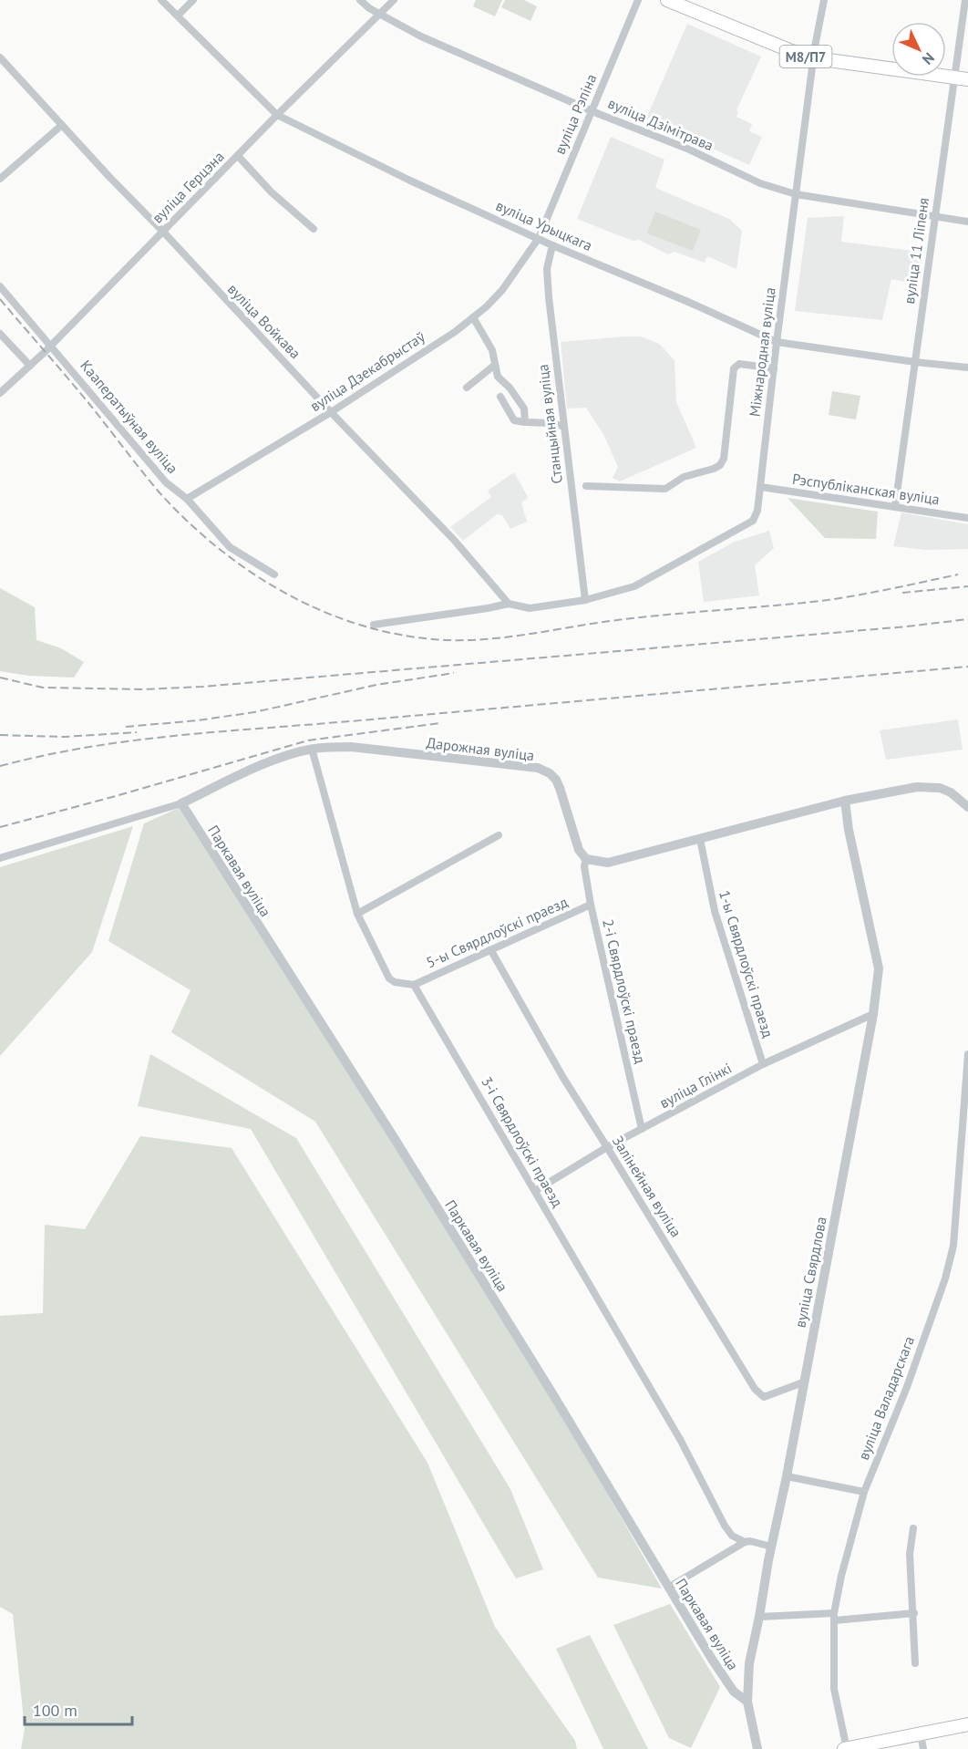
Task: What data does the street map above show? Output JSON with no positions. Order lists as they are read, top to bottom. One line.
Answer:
{"streets":{"main road":["М8/П7"],"street":["вуліца Рэпіна","вуліца Дзімітрава","вуліца Герцэна","вуліца Урыцкага","вуліца 11 Ліпеня","вуліца Войкава","Міжнародная вуліца","вуліца Дзекабрыстаў","Кааператыўная вуліца","Станцыйная вуліца","Рэспубліканская вуліца","Дарожная вуліца","Паркавая вуліца","5-ы Свярдлоўскі праезд","1-ы Свярдлоўскі праезд","2-і Свярдлоўскі праезд","вуліца Глінкі","3-і Свярдлоўскі праезд","Залінейная вуліца","вуліца Свярдлова","вуліца Валадарскага"]},"crossings":[["М8/П7","вуліца 11 Ліпеня"],["М8/П7","Міжнародная вуліца"],["вуліца Рэпіна","вуліца Дзімітрава"],["вуліца Рэпіна","вуліца Урыцкага"],["вуліца Рэпіна","вуліца Дзекабрыстаў"],["вуліца Дзімітрава","вуліца Герцэна"],["вуліца Дзімітрава","вуліца 11 Ліпеня"],["вуліца Дзімітрава","Міжнародная вуліца"],["вуліца Герцэна","вуліца Урыцкага"],["вуліца Герцэна","вуліца Войкава"],["вуліца Герцэна","Кааператыўная вуліца"],["вуліца Урыцкага","вуліца 11 Ліпеня"],["вуліца Урыцкага","Міжнародная вуліца"],["вуліца Урыцкага","вуліца Дзекабрыстаў"],["вуліца Урыцкага","Станцыйная вуліца"],["вуліца 11 Ліпеня","Рэспубліканская вуліца"],["вуліца Войкава","Міжнародная вуліца"],["вуліца Войкава","вуліца Дзекабрыстаў"],["Міжнародная вуліца","Станцыйная вуліца"],["Міжнародная вуліца","Рэспубліканская вуліца"],["вуліца Дзекабрыстаў","Кааператыўная вуліца"],["Дарожная вуліца","Паркавая вуліца"],["Дарожная вуліца","2-і Свярдлоўскі праезд"],["Паркавая вуліца","вуліца Свярдлова"],["5-ы Свярдлоўскі праезд","2-і Свярдлоўскі праезд"],["5-ы Свярдлоўскі праезд","3-і Свярдлоўскі праезд"],["5-ы Свярдлоўскі праезд","Залінейная вуліца"],["1-ы Свярдлоўскі праезд","вуліца Глінкі"],["2-і Свярдлоўскі праезд","вуліца Глінкі"],["вуліца Глінкі","3-і Свярдлоўскі праезд"],["вуліца Глінкі","Залінейная вуліца"],["вуліца Глінкі","вуліца Свярдлова"],["Залінейная вуліца","вуліца Свярдлова"]],"scale_bar":"100 m","north":"bottom right"}
